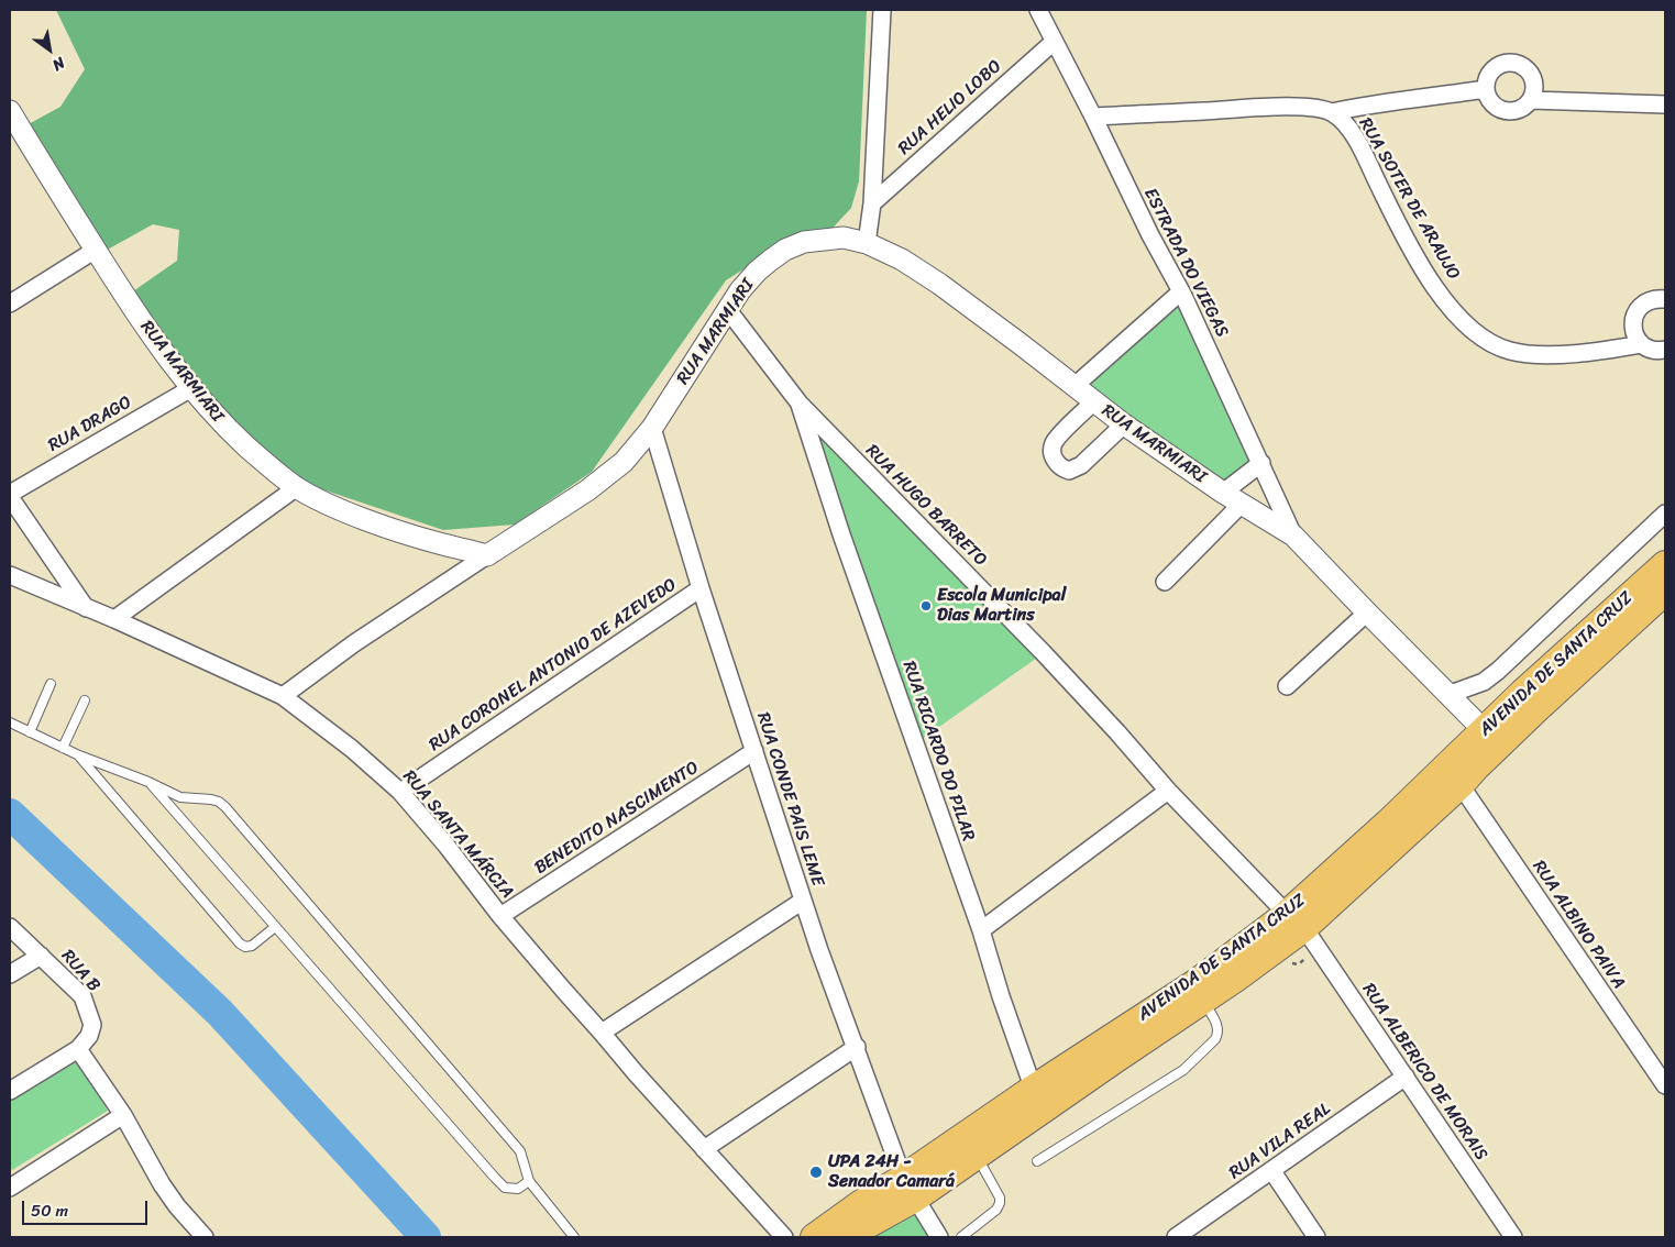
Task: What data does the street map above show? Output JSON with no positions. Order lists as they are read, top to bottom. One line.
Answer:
{"streets":{"main road":["AVENIDA DE SANTA CRUZ"],"street":["RUA HELIO LOBO","RUA SOTER DE ARAUJO","ESTRADA DO VIEGAS","RUA MARMIARI","RUA DRAGO","RUA HUGO BARRETO","RUA CORONEL ANTONIO DE AZEVEDO","RUA RICARDO DO PILAR","RUA CONDE PAIS LEME","BENEDITO NASCIMENTO","RUA SANTA MÁRCIA","RUA ALBINO PAIVA","RUA B","RUA ALBERICO DE MORAIS","RUA VILA REAL"]},"crossings":[["RUA HELIO LOBO","ESTRADA DO VIEGAS"],["RUA SOTER DE ARAUJO","ESTRADA DO VIEGAS"],["ESTRADA DO VIEGAS","RUA MARMIARI"],["RUA MARMIARI","RUA DRAGO"],["RUA MARMIARI","RUA HUGO BARRETO"],["RUA MARMIARI","AVENIDA DE SANTA CRUZ"],["RUA MARMIARI","RUA CONDE PAIS LEME"],["RUA HUGO BARRETO","AVENIDA DE SANTA CRUZ"],["RUA HUGO BARRETO","RUA RICARDO DO PILAR"],["RUA HUGO BARRETO","RUA ALBERICO DE MORAIS"],["AVENIDA DE SANTA CRUZ","RUA RICARDO DO PILAR"],["AVENIDA DE SANTA CRUZ","RUA CONDE PAIS LEME"],["AVENIDA DE SANTA CRUZ","RUA ALBINO PAIVA"],["AVENIDA DE SANTA CRUZ","RUA ALBERICO DE MORAIS"],["RUA CORONEL ANTONIO DE AZEVEDO","RUA CONDE PAIS LEME"],["RUA CORONEL ANTONIO DE AZEVEDO","RUA SANTA MÁRCIA"],["RUA CONDE PAIS LEME","BENEDITO NASCIMENTO"],["BENEDITO NASCIMENTO","RUA SANTA MÁRCIA"],["RUA ALBERICO DE MORAIS","RUA VILA REAL"]],"places":["Escola Municipal Dias Martins","UPA 24H - Senador Camará"],"scale_bar":"50 m","north":"bottom right"}
